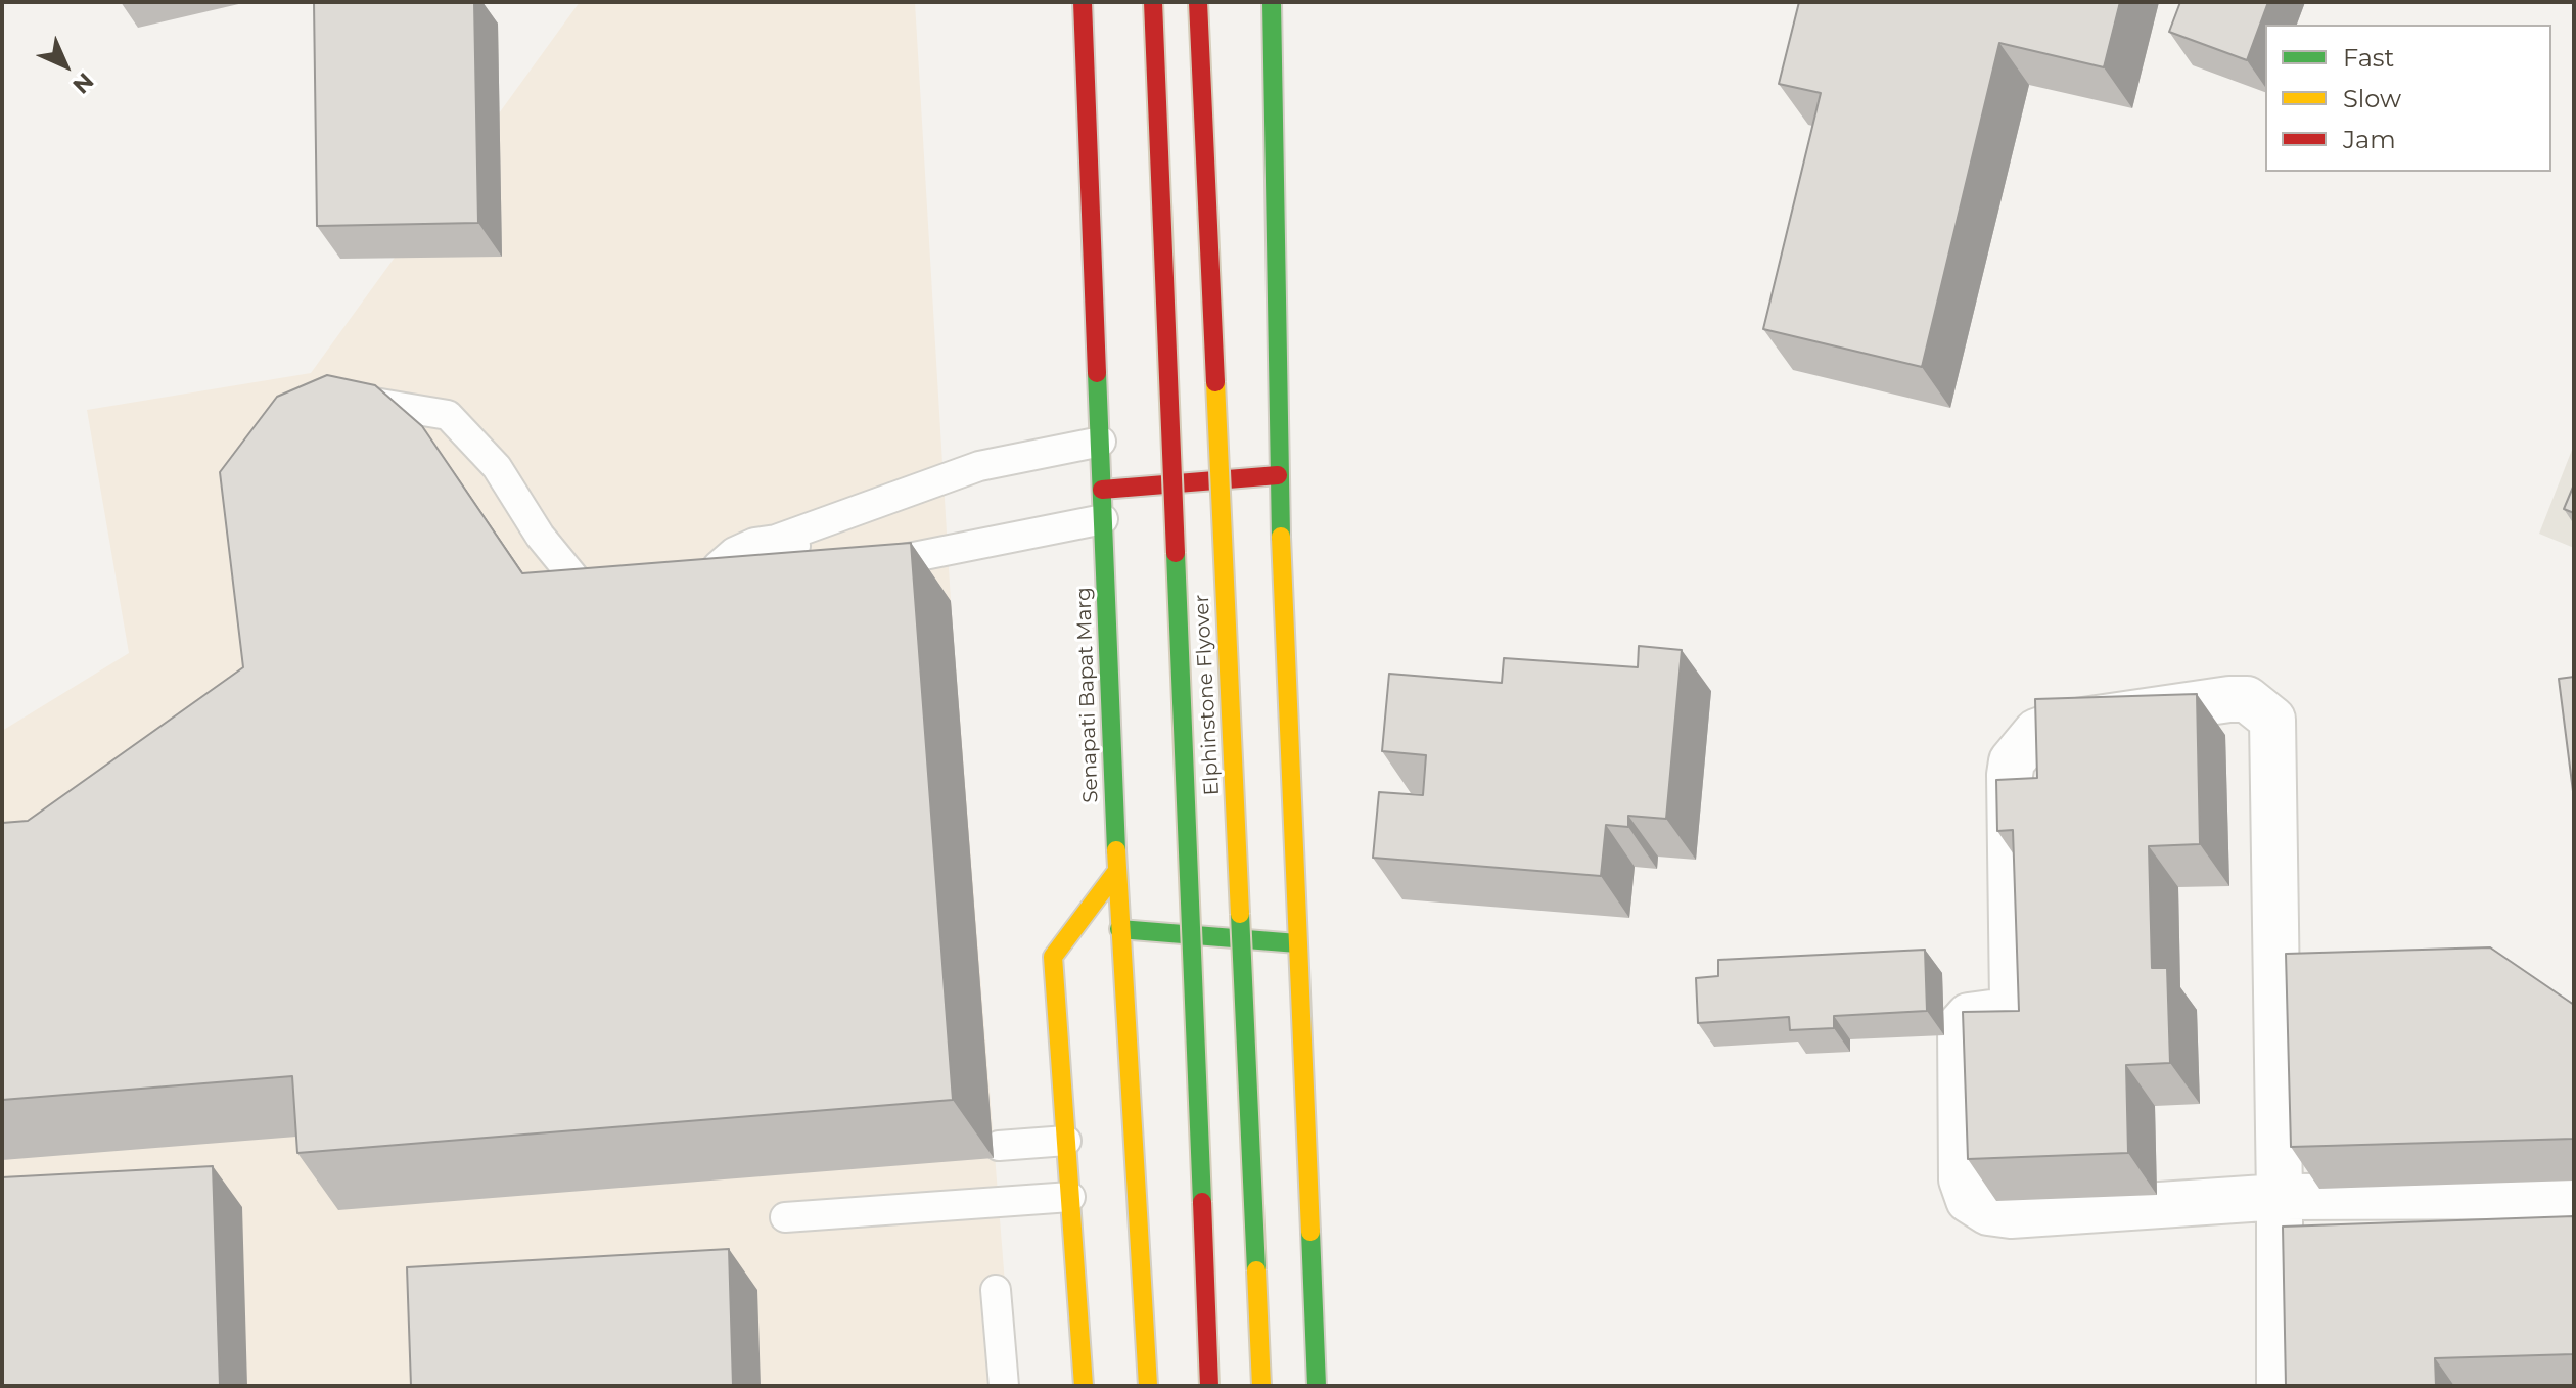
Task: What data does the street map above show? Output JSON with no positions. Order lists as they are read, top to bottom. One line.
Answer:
{"streets":{"main road":["Senapati Bapat Marg","Elphinstone Flyover"]},"legend":["Fast","Slow","Jam"],"north":"bottom right"}
